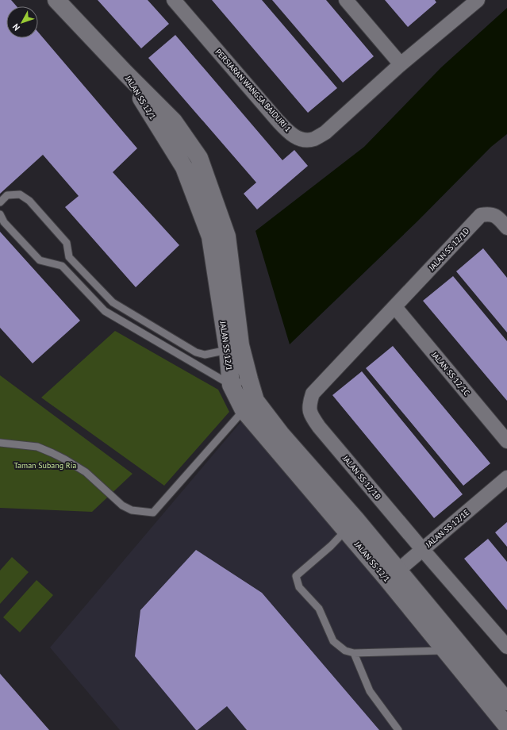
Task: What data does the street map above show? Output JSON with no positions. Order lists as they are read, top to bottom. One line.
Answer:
{"streets":{"street":["PERSIARAN WANGSA BAIDURI 1","JALAN SS 12/1","JALAN SS 12/1D","JALAN SS 12/1C","JALAN SS 12/1B","JALAN SS 12/1E"]},"crossings":[["JALAN SS 12/1","JALAN SS 12/1E"],["JALAN SS 12/1D","JALAN SS 12/1C"],["JALAN SS 12/1D","JALAN SS 12/1B"],["JALAN SS 12/1C","JALAN SS 12/1B"],["JALAN SS 12/1B","JALAN SS 12/1E"]],"parks":["Taman Subang Ria"],"north":"bottom left"}
